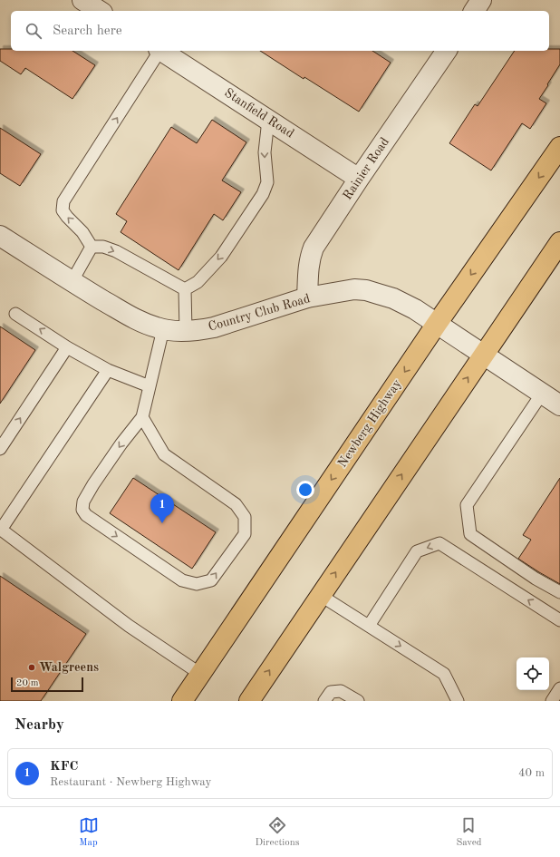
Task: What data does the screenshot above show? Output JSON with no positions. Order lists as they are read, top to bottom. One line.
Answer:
{"streets":{"main road":["Newberg Highway"],"street":["Stanfield Road","Rainier Road","Country Club Road"]},"crossings":[["Stanfield Road","Rainier Road"],["Rainier Road","Country Club Road"],["Country Club Road","Newberg Highway"]],"places":["Walgreens"],"scale_bar":"20 m","page":{"search":"Search here","pins":"1","scale":"20 m","heading":"Nearby","list":[{"mark":"1","name":"KFC","note":"Restaurant · Newberg Highway","value":"40 m"}],"nav":["Map","Directions","Saved"]}}
